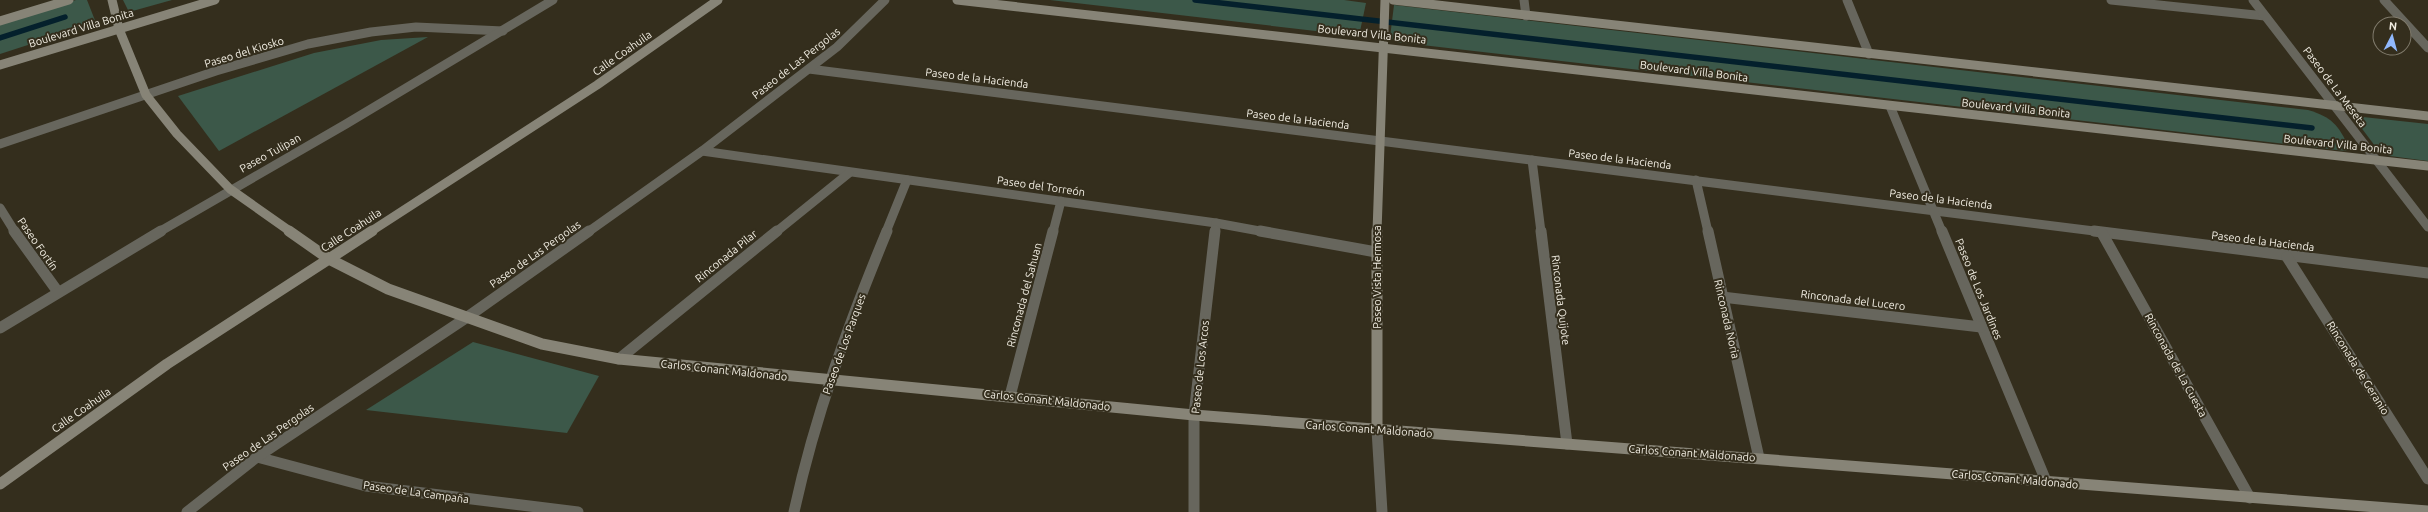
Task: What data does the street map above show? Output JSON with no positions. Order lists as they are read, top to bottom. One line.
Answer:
{"streets":{"street":["Boulevard Villa Bonita","Paseo del Kiosko","Calle Coahuila","Paseo de Las Pergolas","Paseo de la Hacienda","Paseo de La Meseta","Paseo Tulipan","Paseo del Torreón","Paseo Fortín","Rinconada Pilar","Paseo Vista Hermosa","Paseo de Los Jardines","Rinconada del Sahuan","Rinconada Quijote","Rinconada del Lucero","Rinconada Noria","Paseo de Los Parques","Rinconada de La Cuesta","Paseo de Los Arcos","Rinconada de Geranio","Carlos Conant Maldonado","Paseo de La Campaña"]},"crossings":[["Boulevard Villa Bonita","Paseo de La Meseta"],["Boulevard Villa Bonita","Paseo Vista Hermosa"],["Boulevard Villa Bonita","Paseo de Los Jardines"],["Boulevard Villa Bonita","Carlos Conant Maldonado"],["Paseo del Kiosko","Paseo Tulipan"],["Paseo del Kiosko","Carlos Conant Maldonado"],["Calle Coahuila","Carlos Conant Maldonado"],["Paseo de Las Pergolas","Paseo de la Hacienda"],["Paseo de Las Pergolas","Paseo del Torreón"],["Paseo de Las Pergolas","Carlos Conant Maldonado"],["Paseo de Las Pergolas","Paseo de La Campaña"],["Paseo de la Hacienda","Paseo Vista Hermosa"],["Paseo de la Hacienda","Paseo de Los Jardines"],["Paseo de la Hacienda","Rinconada Quijote"],["Paseo de la Hacienda","Rinconada Noria"],["Paseo de la Hacienda","Rinconada de La Cuesta"],["Paseo de la Hacienda","Rinconada de Geranio"],["Paseo Tulipan","Paseo Fortín"],["Paseo Tulipan","Carlos Conant Maldonado"],["Paseo del Torreón","Rinconada Pilar"],["Paseo del Torreón","Paseo Vista Hermosa"],["Paseo del Torreón","Rinconada del Sahuan"],["Paseo del Torreón","Paseo de Los Parques"],["Paseo del Torreón","Paseo de Los Arcos"],["Rinconada Pilar","Carlos Conant Maldonado"],["Paseo Vista Hermosa","Carlos Conant Maldonado"],["Paseo de Los Jardines","Rinconada del Lucero"],["Paseo de Los Jardines","Carlos Conant Maldonado"],["Rinconada del Sahuan","Carlos Conant Maldonado"],["Rinconada Quijote","Carlos Conant Maldonado"],["Rinconada del Lucero","Rinconada Noria"],["Rinconada Noria","Carlos Conant Maldonado"],["Paseo de Los Parques","Carlos Conant Maldonado"],["Rinconada de La Cuesta","Carlos Conant Maldonado"],["Paseo de Los Arcos","Carlos Conant Maldonado"]],"north":"top"}
